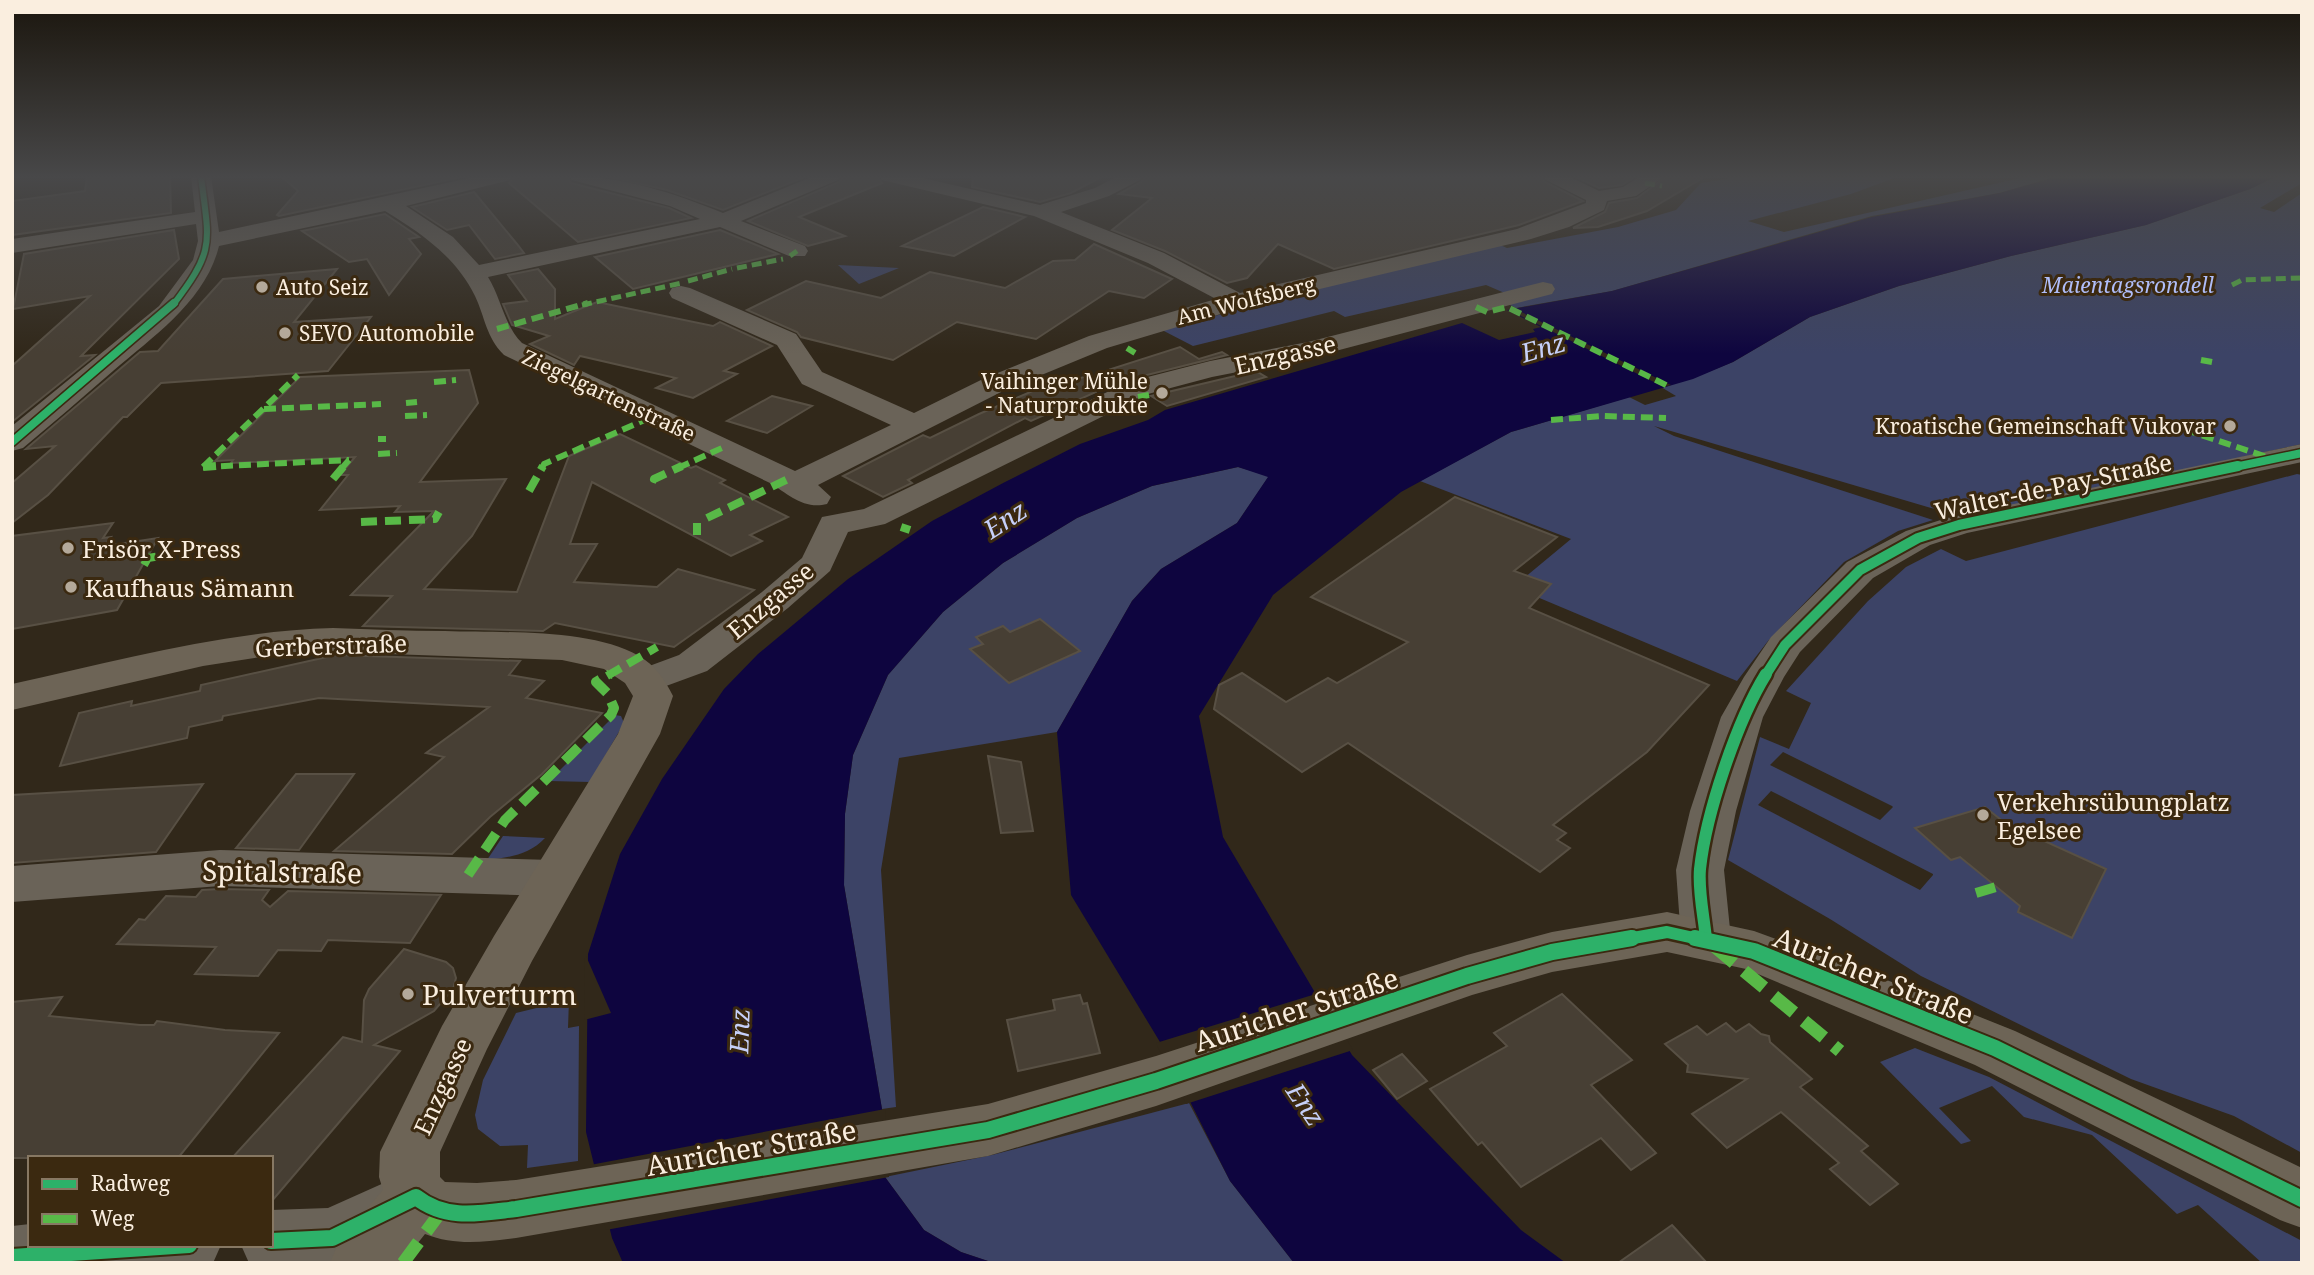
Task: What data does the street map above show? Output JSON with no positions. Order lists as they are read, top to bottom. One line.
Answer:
{"streets":{"street":["Am Wolfsberg","Enzgasse","Ziegelgartenstraße","Walter-de-Pay-Straße","Gerberstraße","Spitalstraße","Auricher Straße"]},"crossings":[["Am Wolfsberg","Ziegelgartenstraße"],["Enzgasse","Ziegelgartenstraße"],["Enzgasse","Gerberstraße"],["Enzgasse","Spitalstraße"],["Enzgasse","Auricher Straße"],["Walter-de-Pay-Straße","Auricher Straße"]],"water":["Enz"],"parks":["Maientagsrondell"],"places":["Auto Seiz","SEVO Automobile","Vaihinger Mühle - Naturprodukte","Kroatische Gemeinschaft Vukovar","Frisör X-Press","Kaufhaus Sämann","Verkehrsübungplatz Egelsee","Pulverturm"],"legend":["Radweg","Weg"]}
